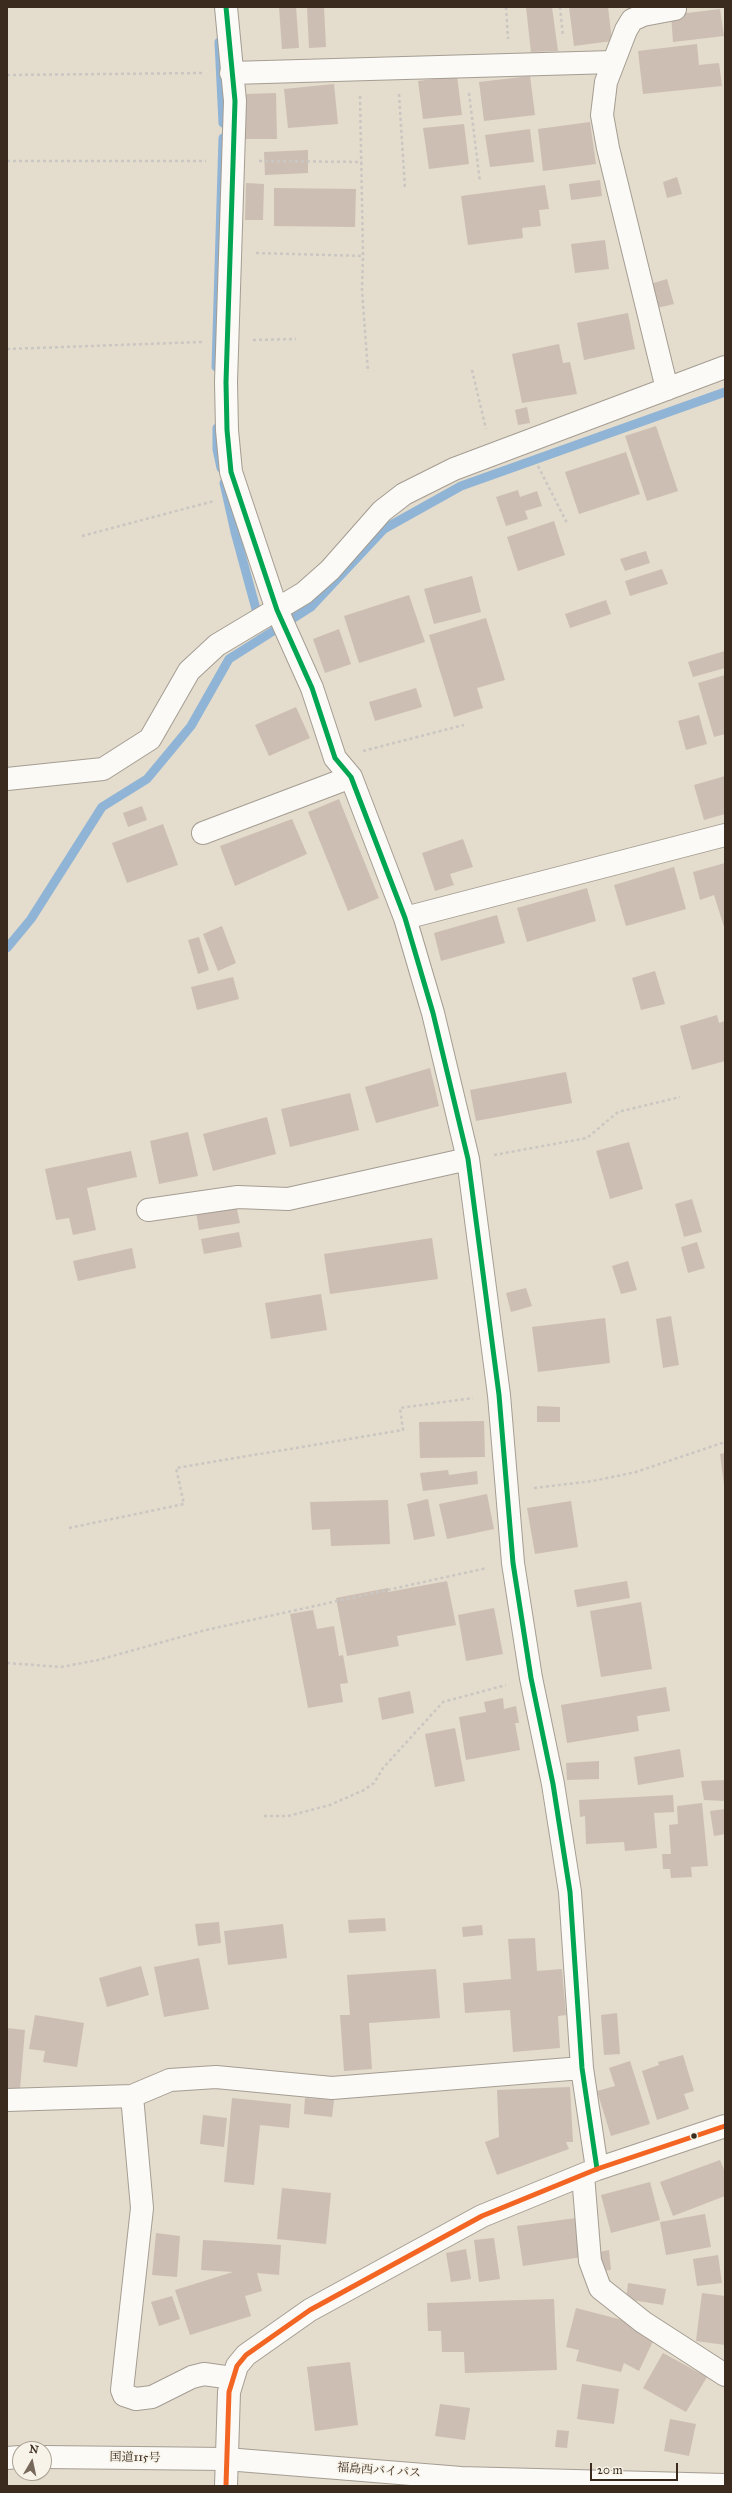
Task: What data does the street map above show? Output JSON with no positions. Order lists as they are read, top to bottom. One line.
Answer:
{"streets":{"main road":["国道115号","福島西バイパス"]},"crossings":[["国道115号","福島西バイパス"]],"scale_bar":"20 m","north":"top"}
